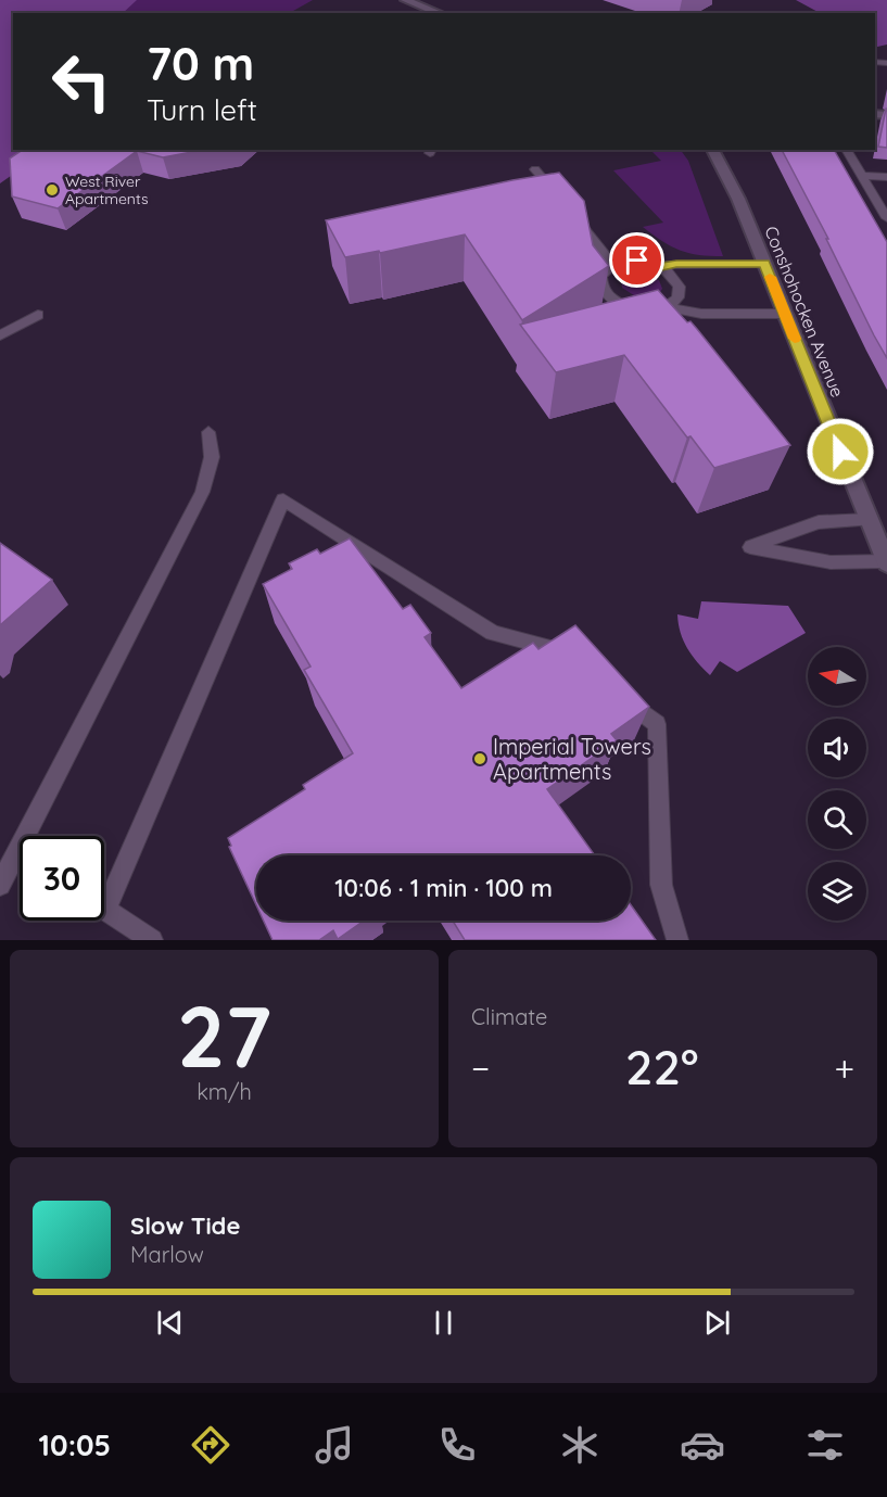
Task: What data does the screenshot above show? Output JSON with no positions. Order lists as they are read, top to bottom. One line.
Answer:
{"streets":{"street":["Conshohocken Avenue"]},"places":["West River Apartments","Imperial Towers Apartments"],"north":"left","page":{"turn":["70 m","Turn left"],"limit":"30","trip":"10:06 · 1 min · 100 m","tile":[["27","km/h"],"Climate"],"heat":["−","22°","+"],"song":["Slow Tide","Marlow"],"tabs":"10:05"}}
